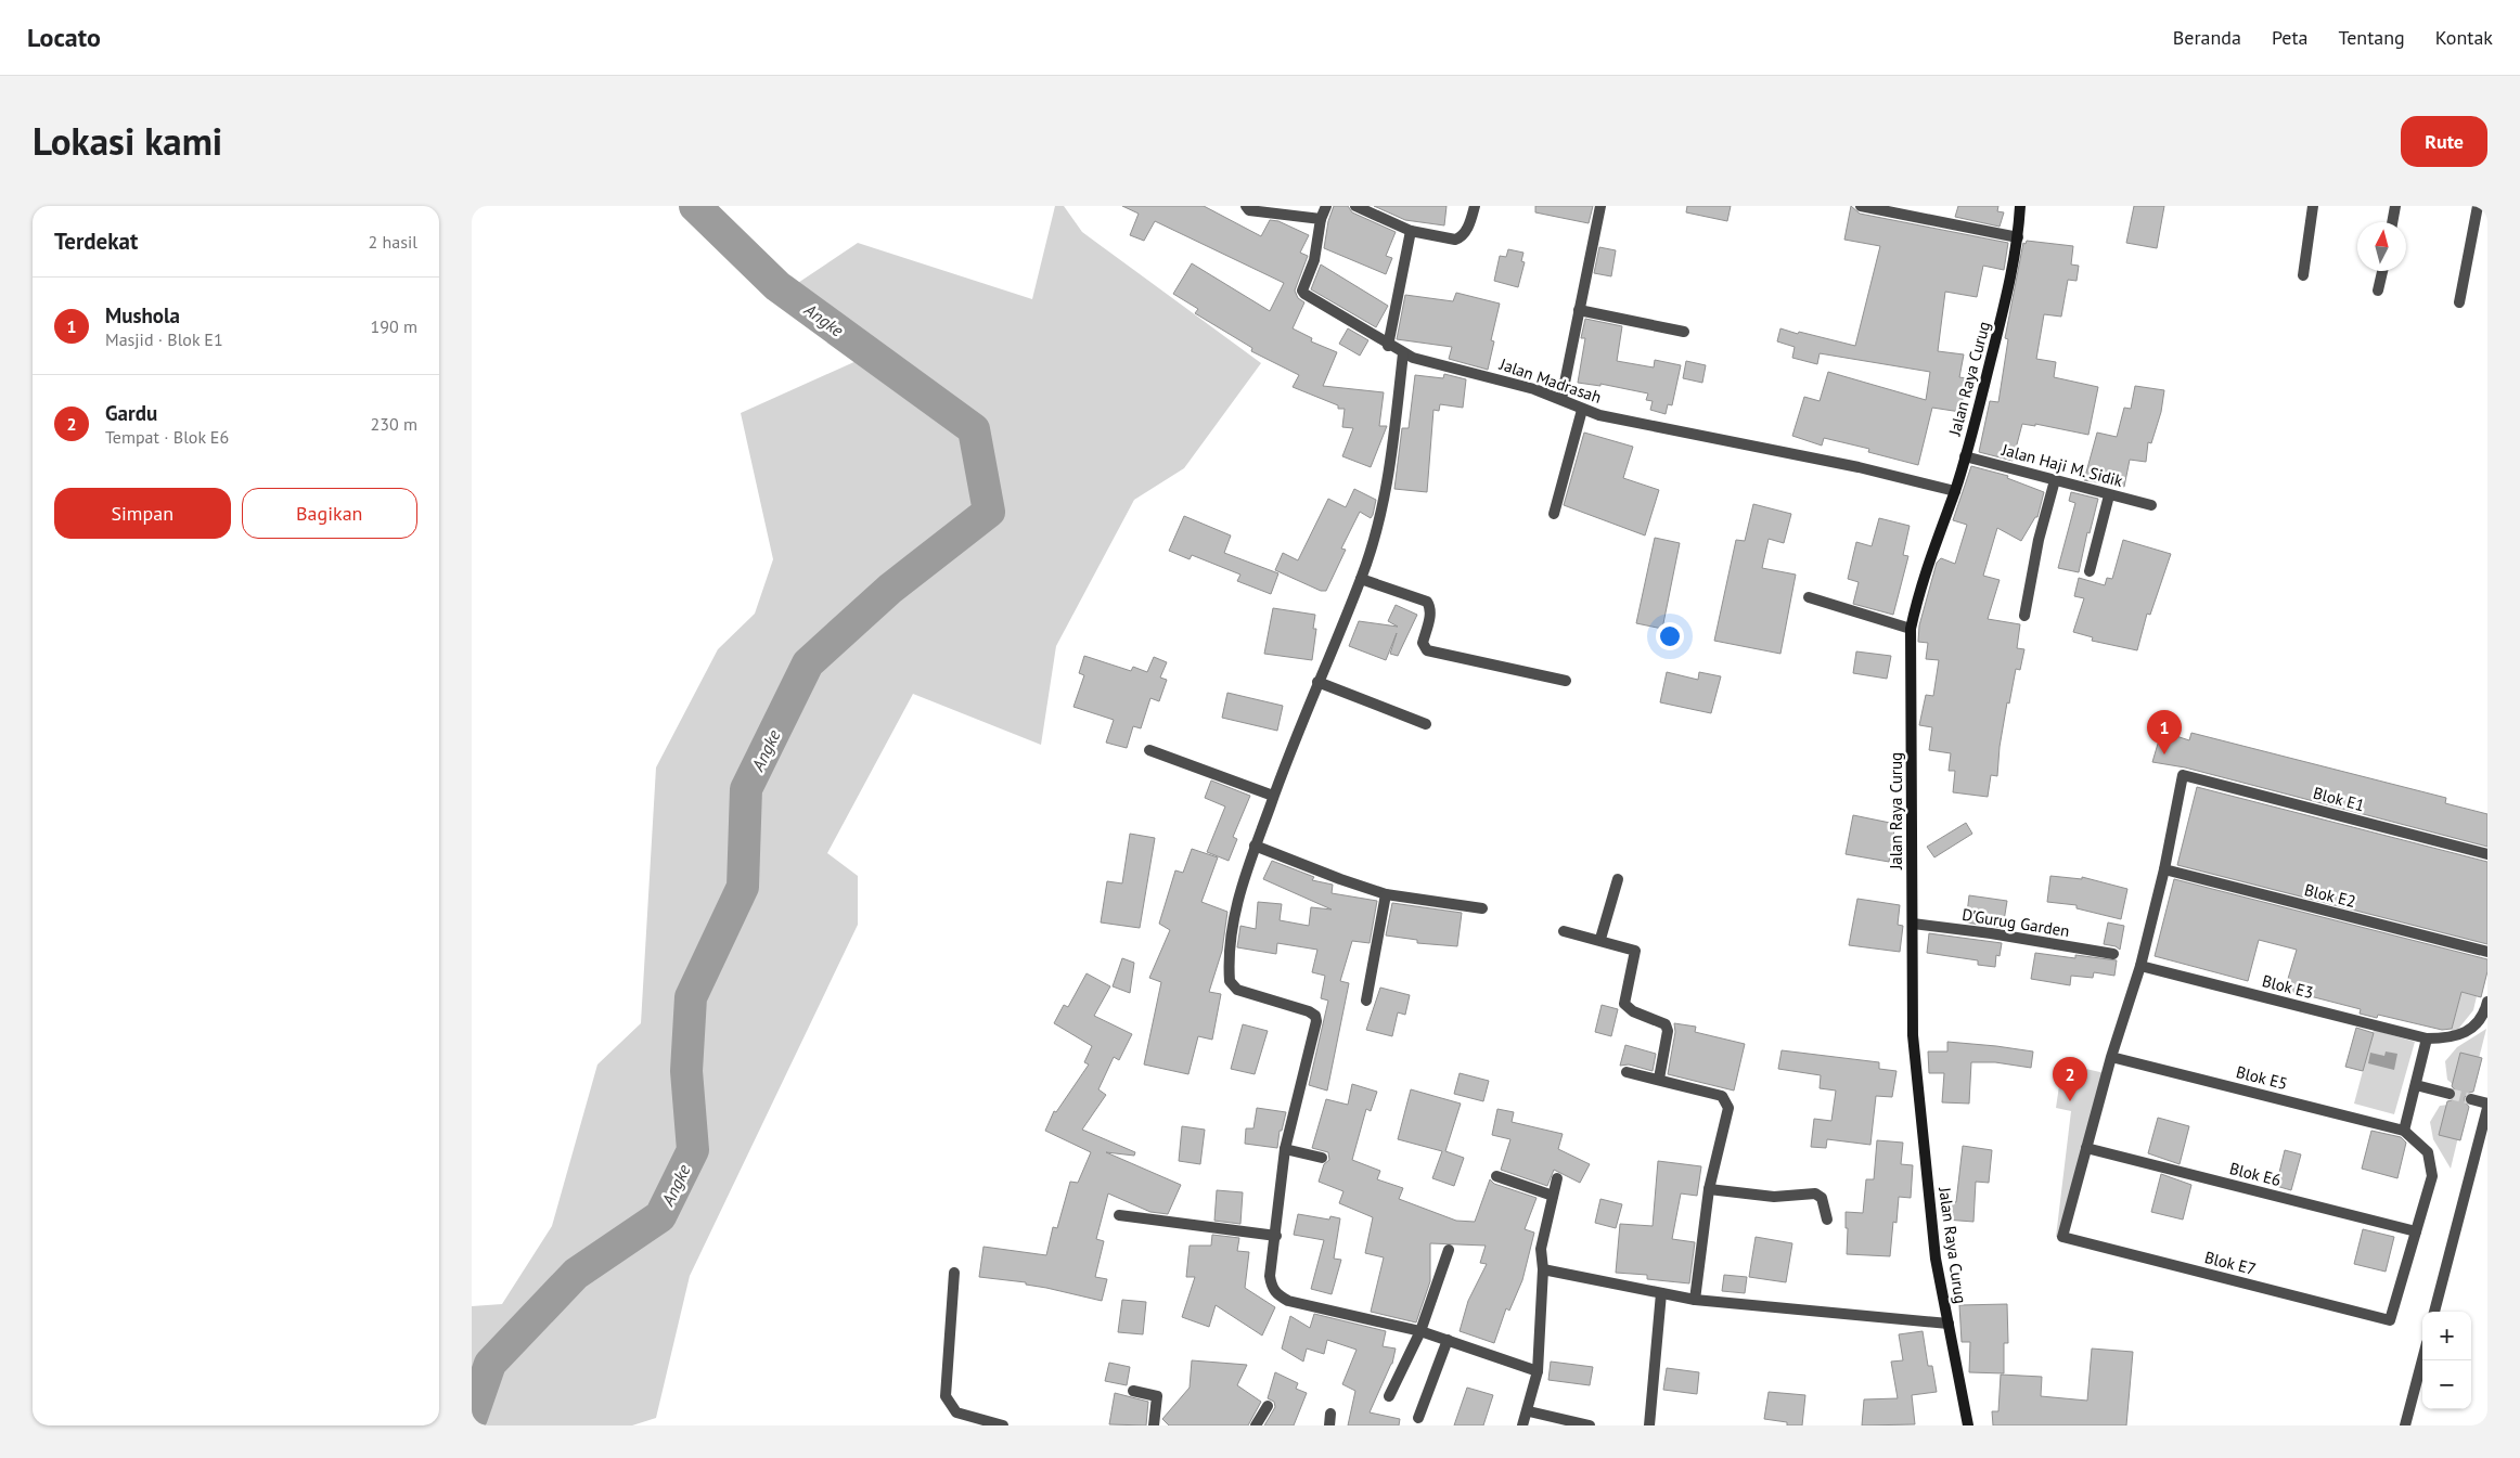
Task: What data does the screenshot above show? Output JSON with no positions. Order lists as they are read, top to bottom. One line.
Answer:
{"streets":{"main road":["Jalan Raya Curug"],"street":["Jalan Madrasah","Jalan Haji M. Sidik","Blok E1","Blok E2","D'Gurug Garden","Blok E3","Blok E5","Blok E6","Blok E7"]},"crossings":[["Jalan Raya Curug","Jalan Madrasah"],["Jalan Raya Curug","Jalan Haji M. Sidik"],["Jalan Raya Curug","D'Gurug Garden"],["Blok E1","Blok E2"],["Blok E6","Blok E7"]],"water":["Angke"],"north":"top","page":{"header":"Locato","nav":["Beranda","Peta","Tentang","Kontak"],"title":"Lokasi kami","buttons":["Rute",["Simpan","Bagikan"]],"heading":["Terdekat","2 hasil"],"list":[{"mark":"1","name":"Mushola","note":"Masjid · Blok E1","value":"190 m"},{"mark":"2","name":"Gardu","note":"Tempat · Blok E6","value":"230 m"}],"pins":["1","2"],"map_buttons":["+","−"]}}
